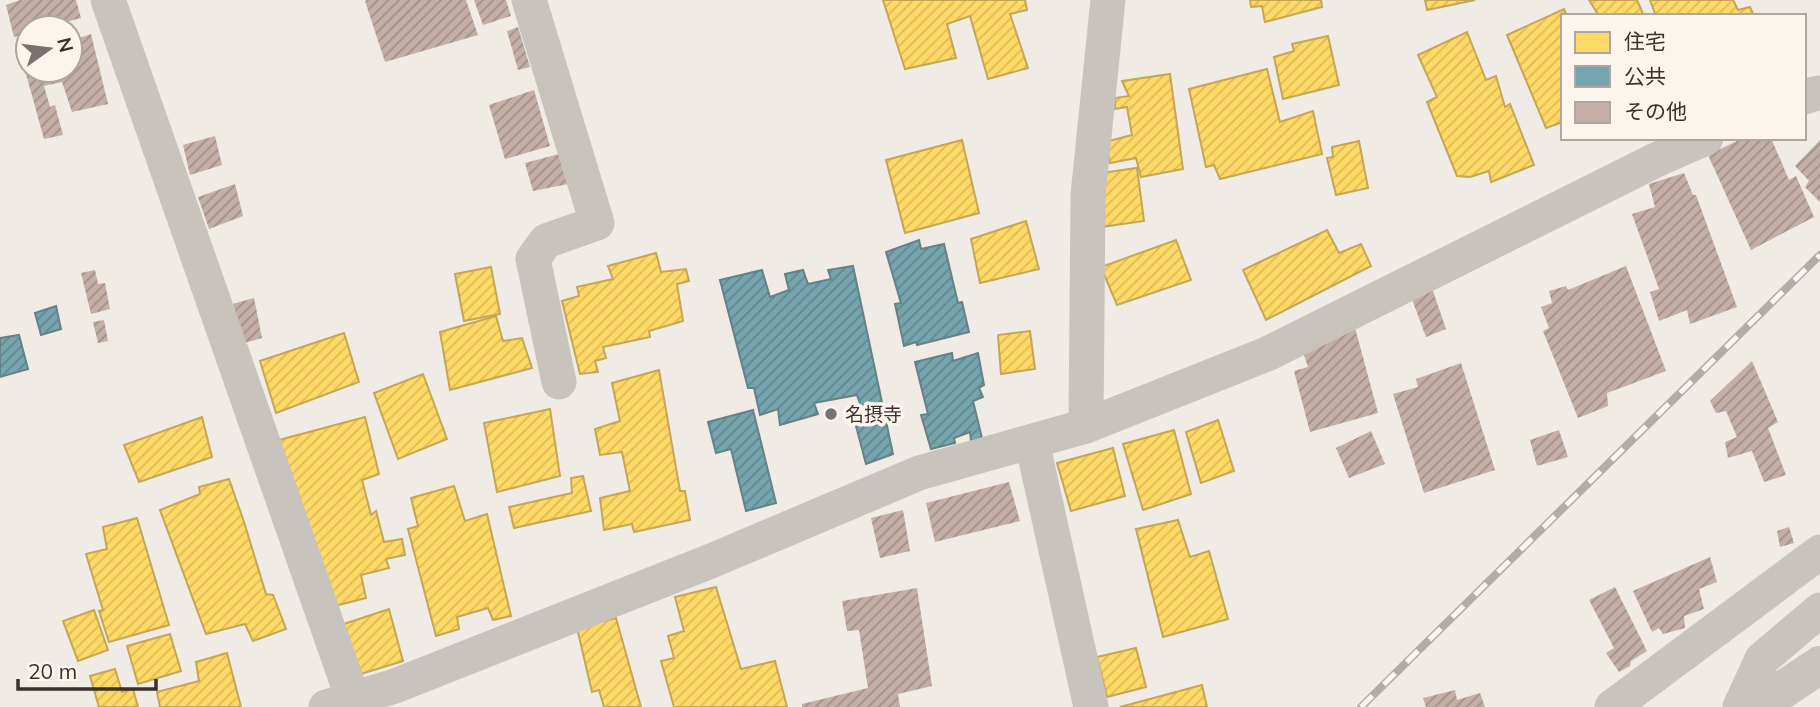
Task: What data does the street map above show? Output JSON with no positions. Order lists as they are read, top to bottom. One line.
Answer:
{"places":["名摂寺"],"legend":["住宅","公共","その他"],"scale_bar":"20 m","north":"right"}
